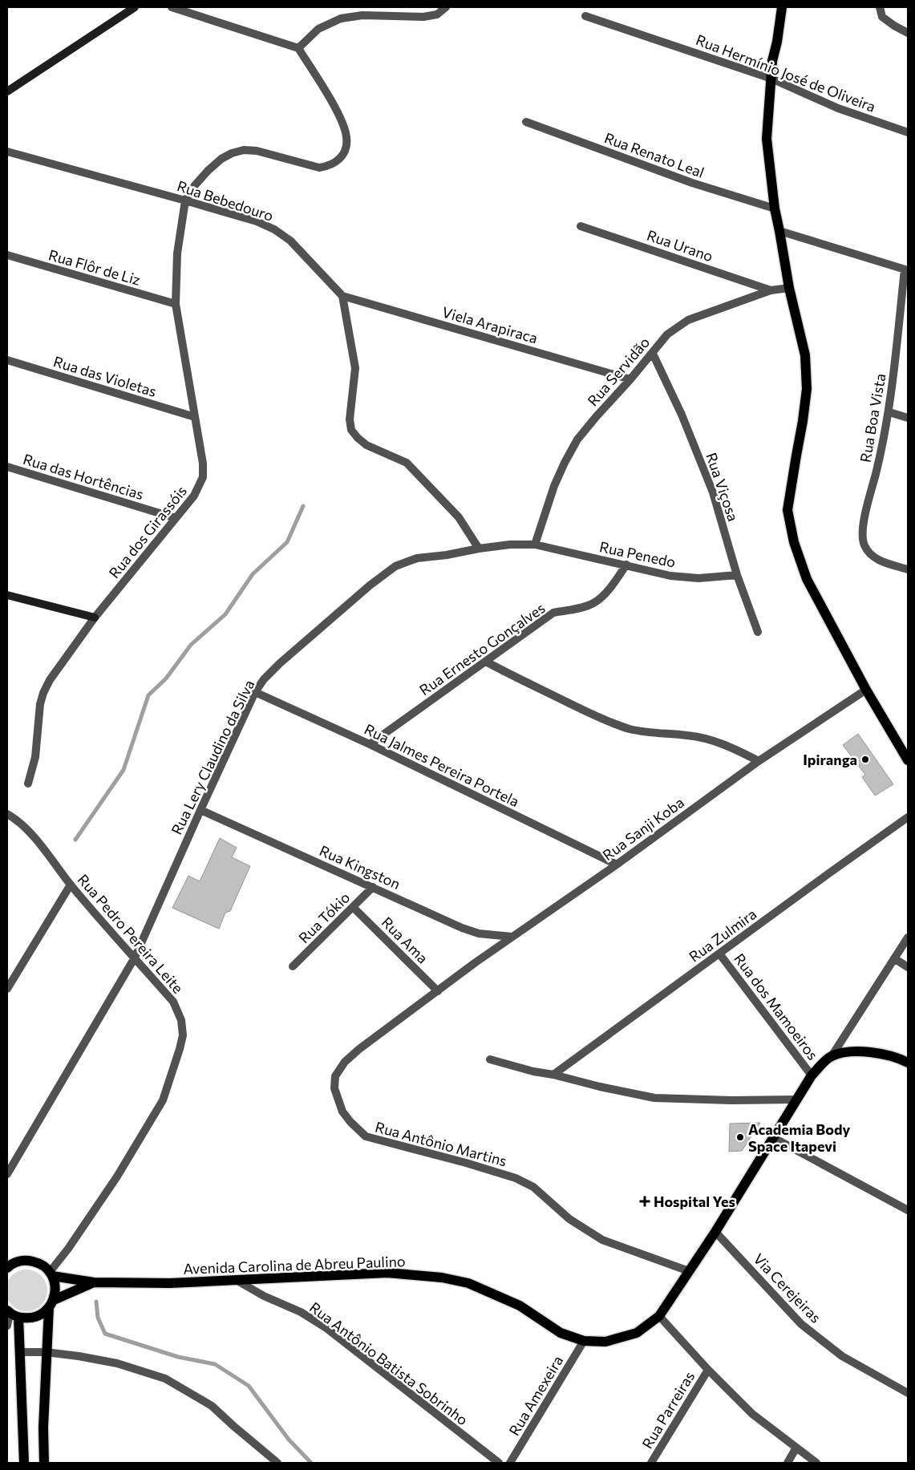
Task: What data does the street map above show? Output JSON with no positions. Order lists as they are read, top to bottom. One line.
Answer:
{"streets":{"main road":["Avenida Carolina de Abreu Paulino"],"street":["Rua Hermínio José de Oliveira","Rua Renato Leal","Rua Bebedouro","Rua Urano","Rua Flôr de Liz","Viela Arapiraca","Rua Servidão","Rua das Violetas","Rua Boa Vista","Rua das Hortências","Rua Viçosa","Rua dos Girassóis","Rua Penedo","Rua Ernesto Gonçalves","Rua Lery Claudino da Silva","Rua Jalmes Pereira Portela","Rua Sanji Koba","Rua Kingston","Rua Tókio","Rua Pedro Pereira Leite","Rua Zulmira","Rua Ama","Rua dos Mamoeiros","Rua Antônio Martins","Via Cerejeiras","Rua Antônio Batista Sobrinho","Rua Amexeira","Rua Parreiras"]},"crossings":[["Rua Bebedouro","Viela Arapiraca"],["Rua Bebedouro","Rua dos Girassóis"],["Rua Urano","Rua Servidão"],["Rua Flôr de Liz","Rua dos Girassóis"],["Viela Arapiraca","Rua Servidão"],["Rua Servidão","Rua Viçosa"],["Rua Servidão","Rua Penedo"],["Rua Servidão","Rua Lery Claudino da Silva"],["Rua das Violetas","Rua dos Girassóis"],["Rua das Hortências","Rua dos Girassóis"],["Rua Viçosa","Rua Penedo"],["Rua Penedo","Rua Ernesto Gonçalves"],["Rua Penedo","Rua Lery Claudino da Silva"],["Rua Ernesto Gonçalves","Rua Jalmes Pereira Portela"],["Rua Lery Claudino da Silva","Rua Jalmes Pereira Portela"],["Rua Lery Claudino da Silva","Rua Kingston"],["Rua Lery Claudino da Silva","Rua Pedro Pereira Leite"],["Rua Jalmes Pereira Portela","Rua Sanji Koba"],["Rua Sanji Koba","Rua Kingston"],["Rua Sanji Koba","Rua Ama"],["Rua Sanji Koba","Rua Antônio Martins"],["Rua Kingston","Rua Tókio"],["Rua Tókio","Rua Ama"],["Rua Pedro Pereira Leite","Avenida Carolina de Abreu Paulino"],["Rua Zulmira","Rua dos Mamoeiros"],["Rua Ama","Rua Antônio Martins"],["Rua dos Mamoeiros","Avenida Carolina de Abreu Paulino"],["Rua Antônio Martins","Avenida Carolina de Abreu Paulino"],["Avenida Carolina de Abreu Paulino","Via Cerejeiras"],["Avenida Carolina de Abreu Paulino","Rua Antônio Batista Sobrinho"],["Avenida Carolina de Abreu Paulino","Rua Amexeira"]],"places":{"other":["Ipiranga","Academia Body Space Itapevi"],"health":["Hospital Yes"]}}
